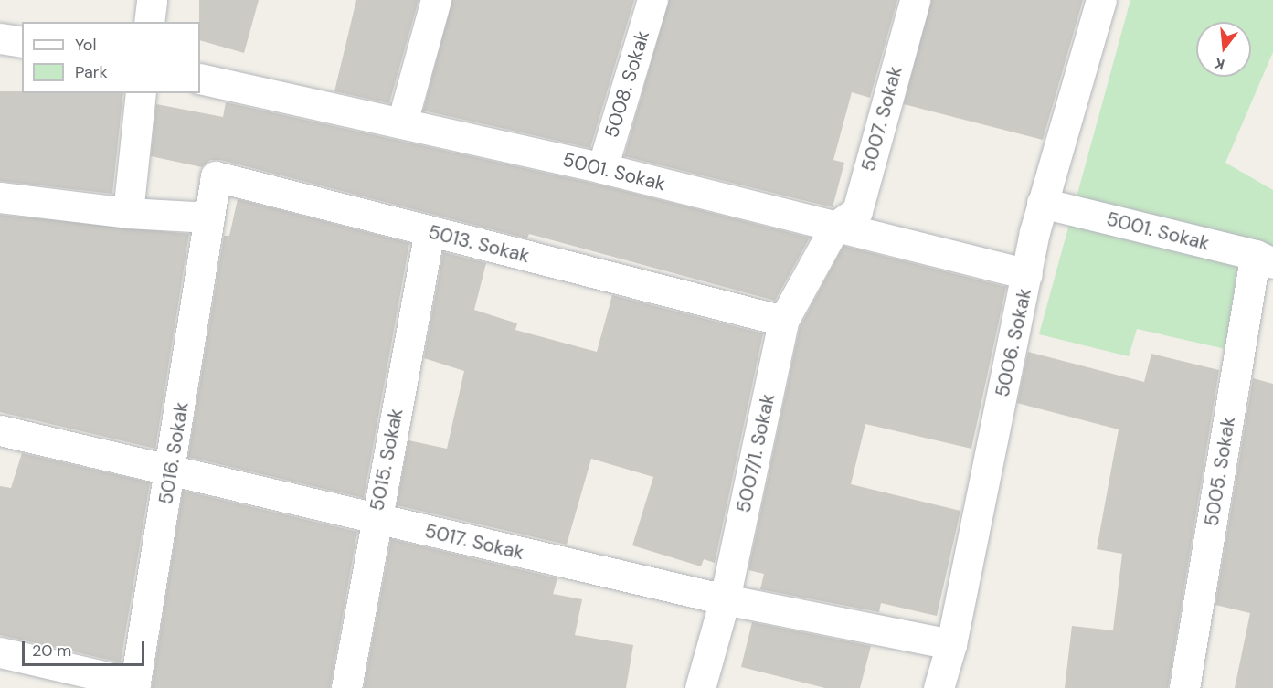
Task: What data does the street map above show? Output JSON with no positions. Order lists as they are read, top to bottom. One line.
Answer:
{"streets":{"street":["5008. Sokak","5007. Sokak","5001. Sokak","5013. Sokak","5006. Sokak","5016. Sokak","5007/1. Sokak","5015. Sokak","5005. Sokak","5017. Sokak"]},"crossings":[["5008. Sokak","5001. Sokak"],["5007. Sokak","5001. Sokak"],["5007. Sokak","5007/1. Sokak"],["5001. Sokak","5006. Sokak"],["5001. Sokak","5007/1. Sokak"],["5001. Sokak","5005. Sokak"],["5013. Sokak","5016. Sokak"],["5013. Sokak","5007/1. Sokak"],["5013. Sokak","5015. Sokak"],["5006. Sokak","5017. Sokak"],["5016. Sokak","5017. Sokak"],["5007/1. Sokak","5017. Sokak"],["5015. Sokak","5017. Sokak"]],"legend":["Yol","Park"],"scale_bar":"20 m","north":"bottom"}
